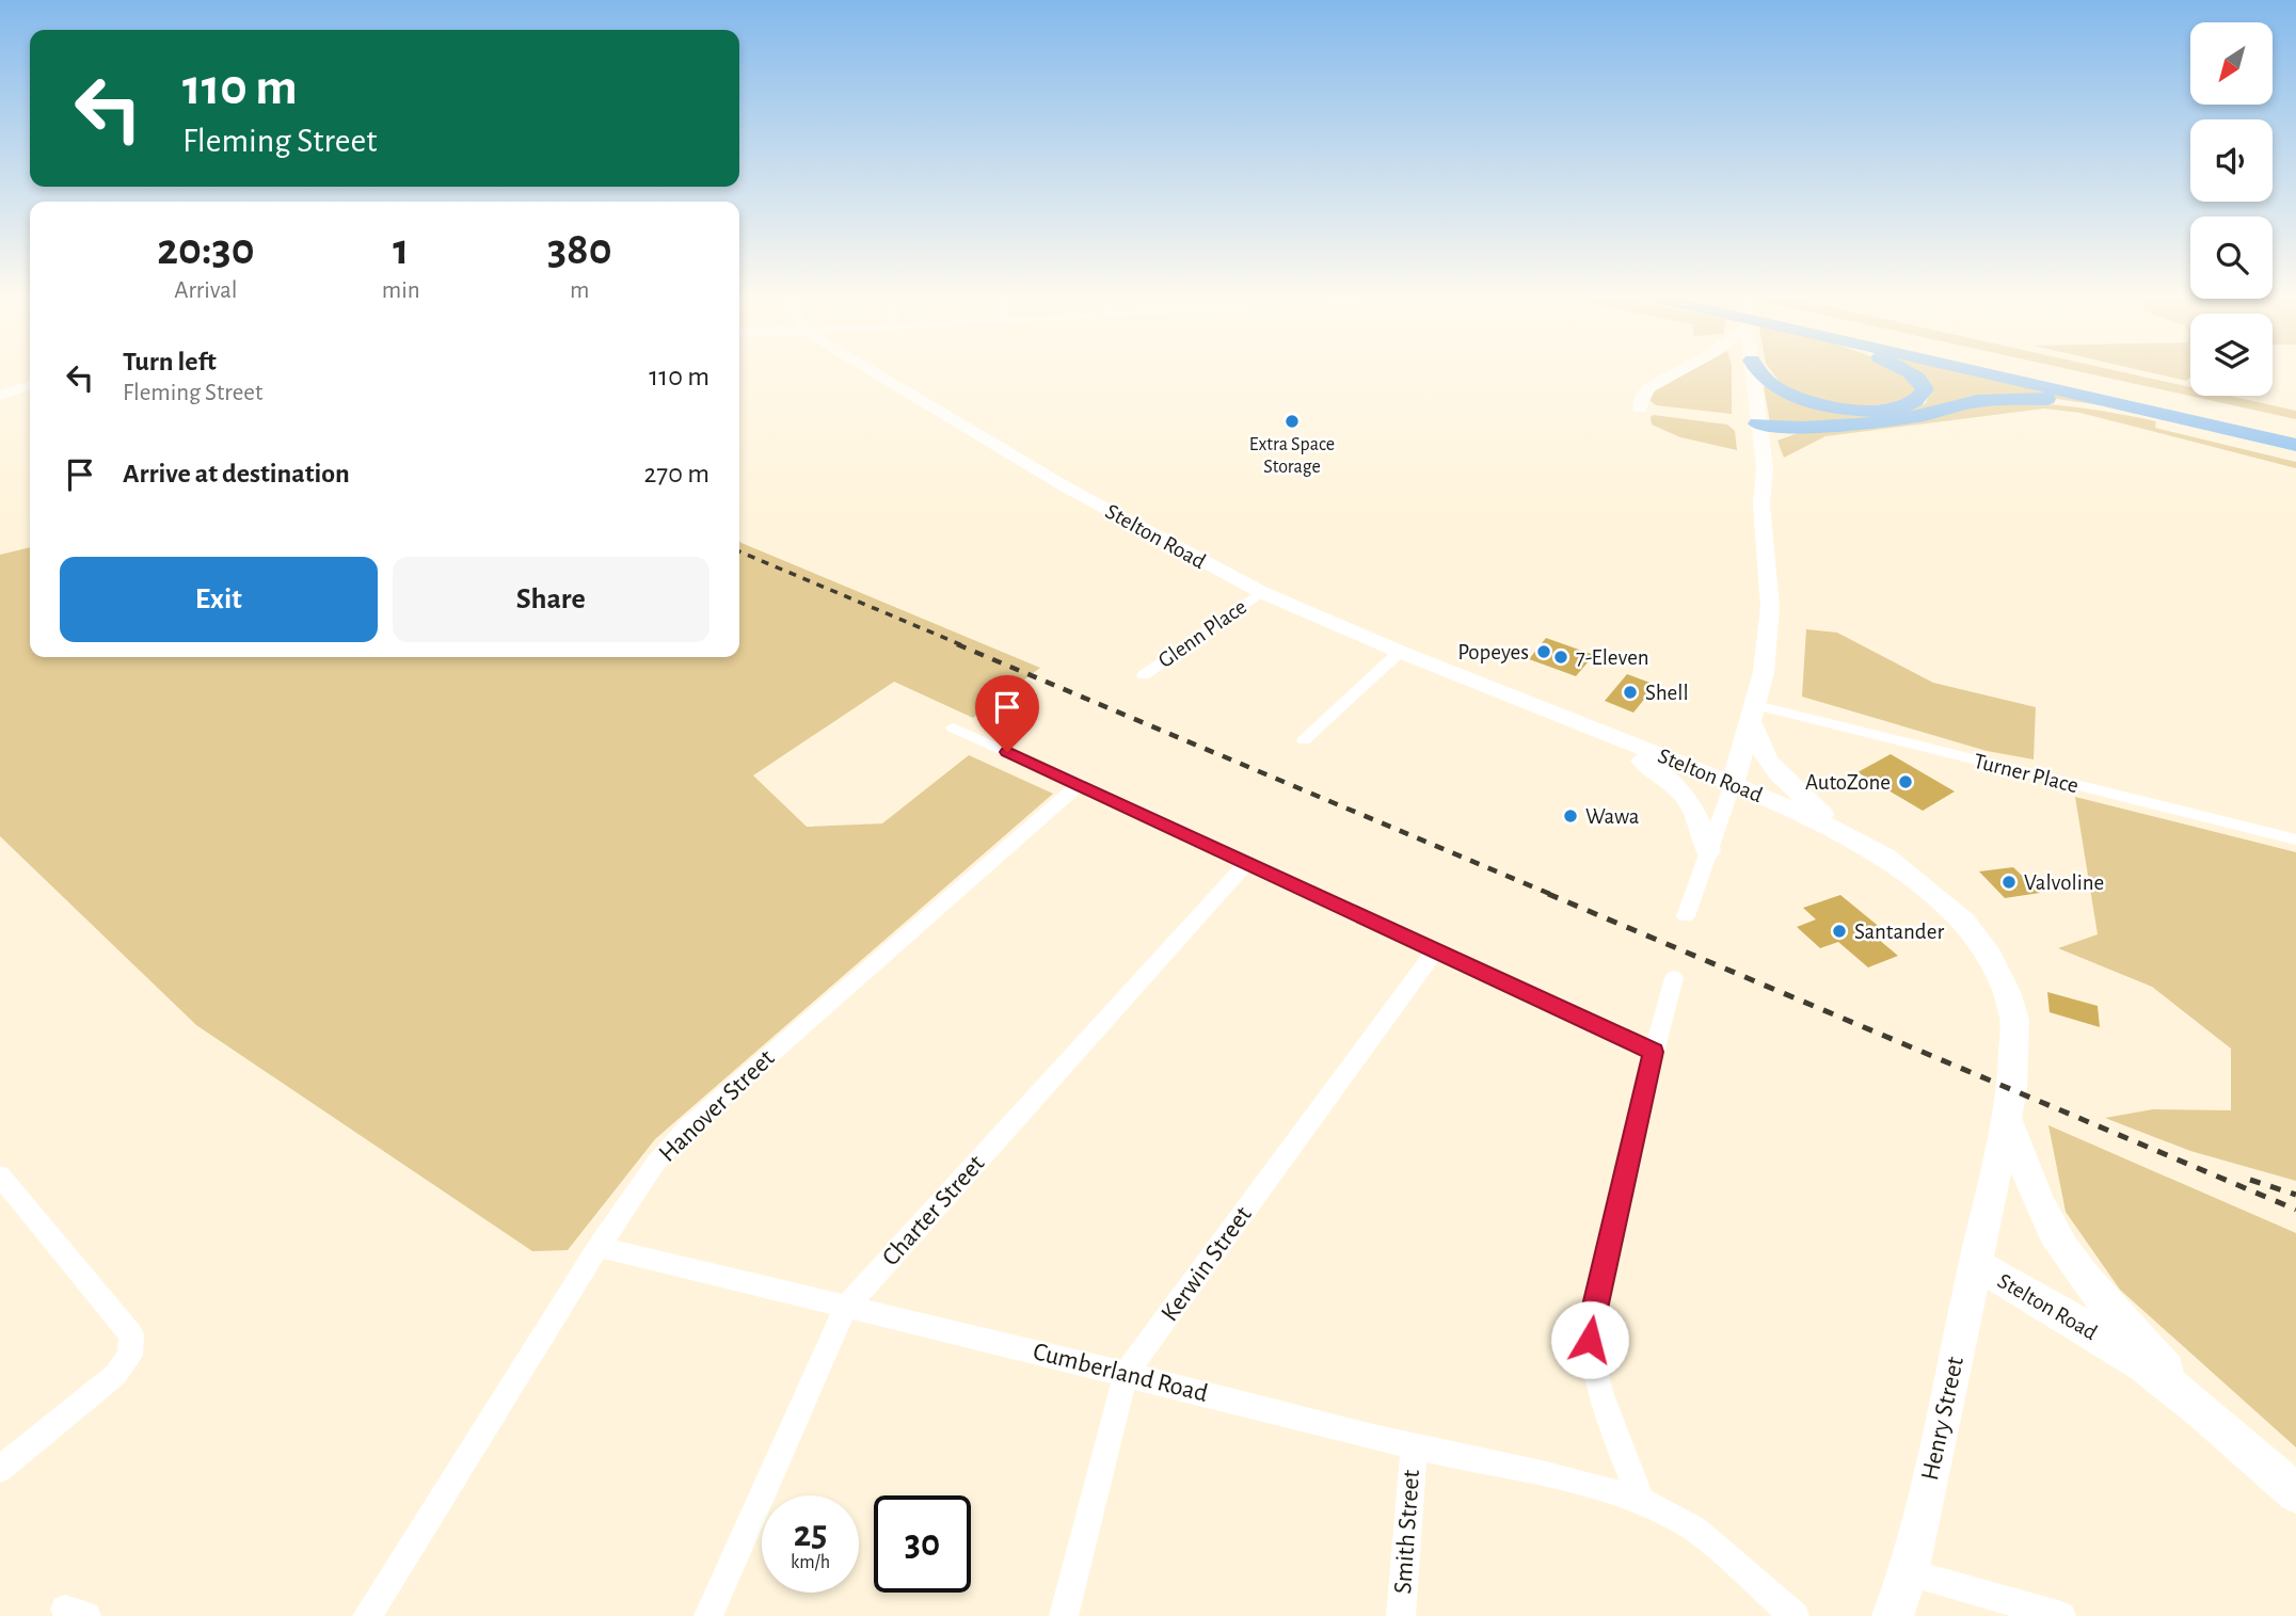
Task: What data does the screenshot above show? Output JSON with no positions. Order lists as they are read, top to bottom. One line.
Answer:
{"streets":{"main road":["Stelton Road","Henry Street"],"street":["Glenn Place","Turner Place","Hanover Street","Charter Street","Kerwin Street","Cumberland Road","Smith Street"]},"crossings":[["Stelton Road","Glenn Place"],["Stelton Road","Henry Street"],["Hanover Street","Cumberland Road"],["Charter Street","Cumberland Road"],["Kerwin Street","Cumberland Road"],["Cumberland Road","Smith Street"]],"places":["Extra Space Storage","Popeyes","7-Eleven","Shell","AutoZone","Wawa","Valvoline","Santander"],"north":"bottom left","page":{"turn":["110 m","Fleming Street"],"eta":["20:30","Arrival","1","min","380","m"],"list":[{"name":"Turn left","note":"Fleming Street","value":"110 m"},{"name":"Arrive at destination","value":"270 m"}],"buttons":["Exit","Share"],"speed":"25 km/h","limit":"30"}}
